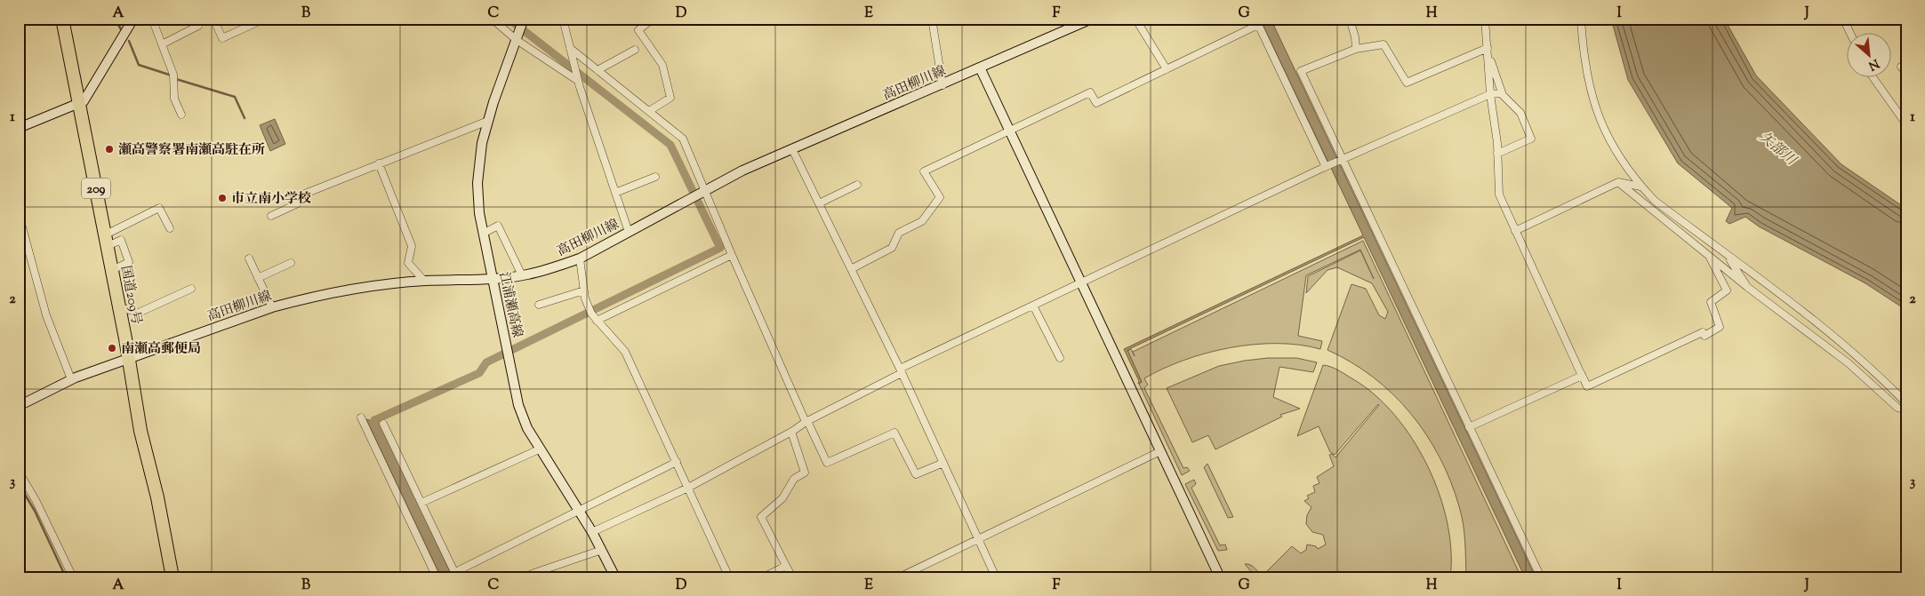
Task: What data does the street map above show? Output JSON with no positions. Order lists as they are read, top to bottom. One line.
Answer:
{"streets":{"highway":["209","国道209号"],"main road":["高田柳川線","江浦瀬高線"]},"crossings":[["高田柳川線","国道209号"],["高田柳川線","江浦瀬高線"]],"water":["矢部川"],"places":["瀬高警察署南瀬高駐在所","市立南小学校","南瀬高郵便局"],"north":"bottom right","grid":{"columns":["A","B","C","D","E","F","G","H","I","J"],"rows":["1","2","3"]}}
